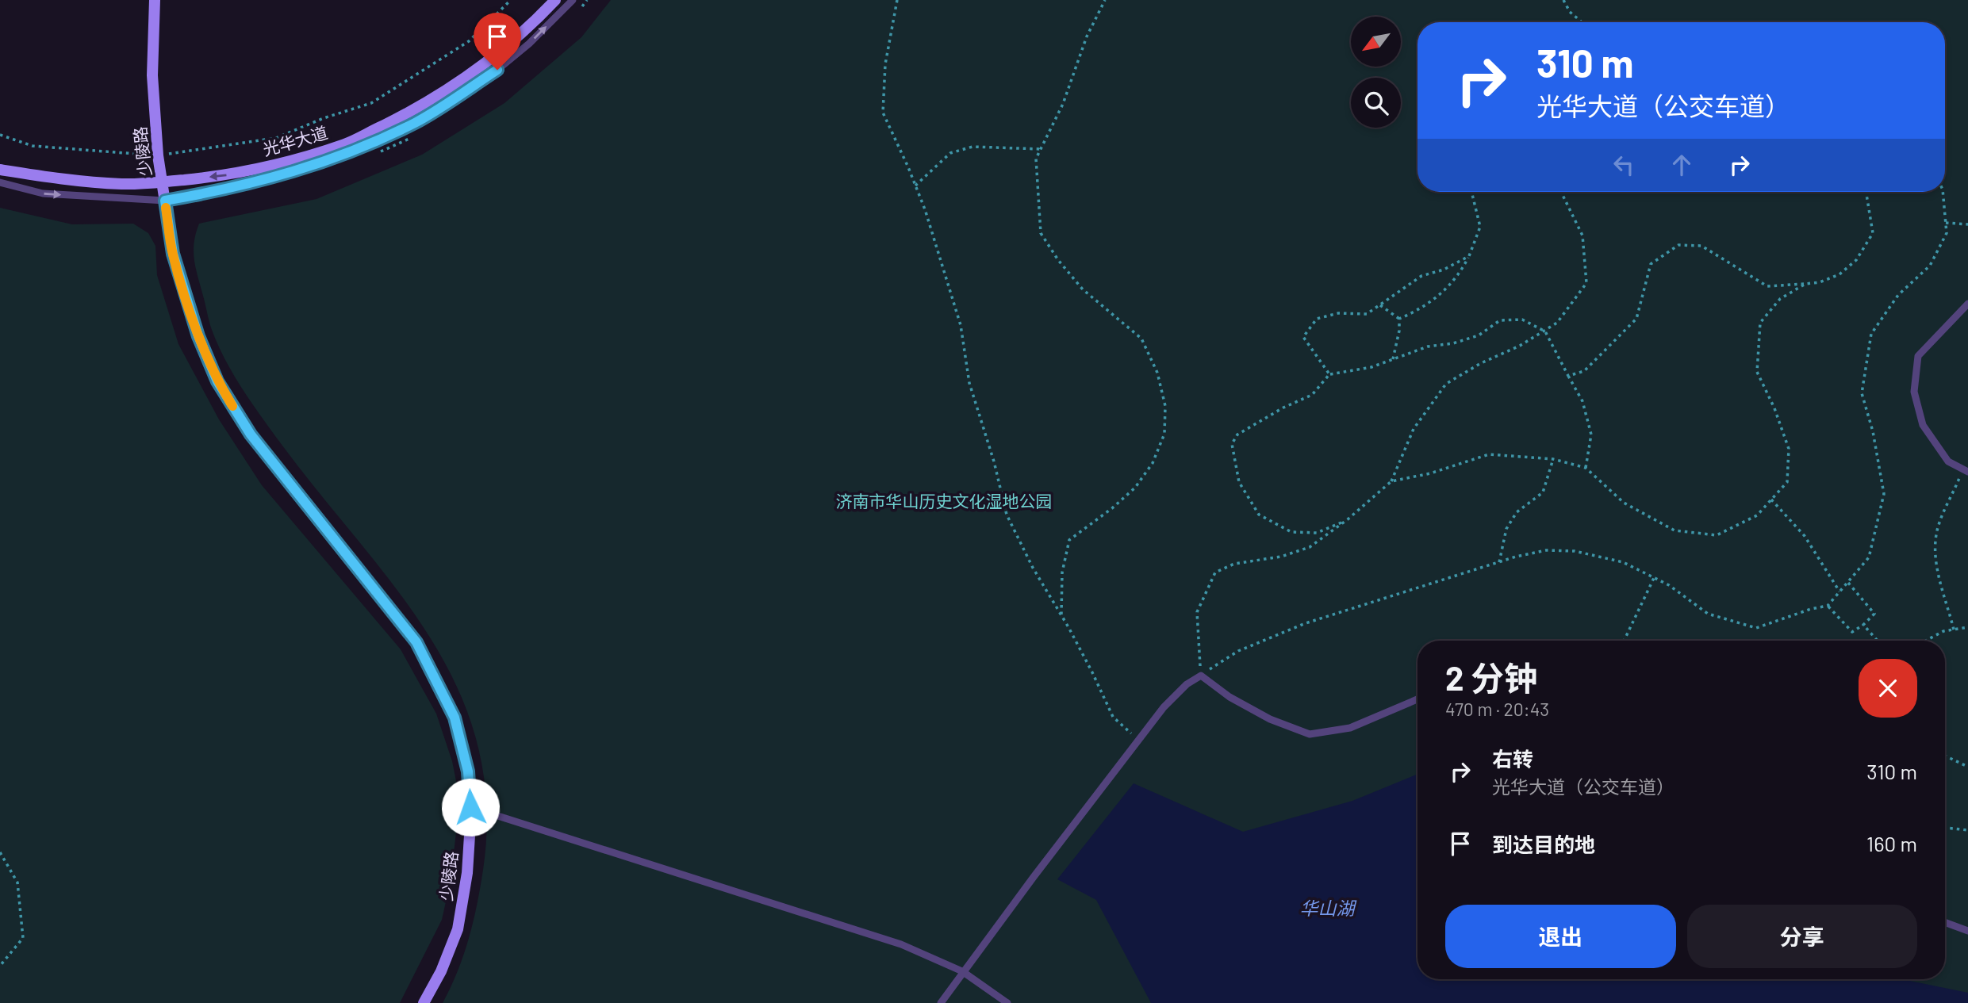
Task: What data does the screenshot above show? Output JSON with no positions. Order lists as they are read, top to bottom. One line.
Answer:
{"streets":{"street":["光华大道","少陵路"]},"crossings":[["光华大道","少陵路"]],"one_way":["光华大道"],"water":["华山湖"],"parks":["济南市华山历史文化湿地公园"],"north":"bottom left","page":{"turn":["310 m","光华大道（公交车道）"],"heading":["2 分钟","470 m · 20:43"],"list":[{"name":"右转","note":"光华大道（公交车道）","value":"310 m"},{"name":"到达目的地","value":"160 m"}],"buttons":["退出","分享"]}}
